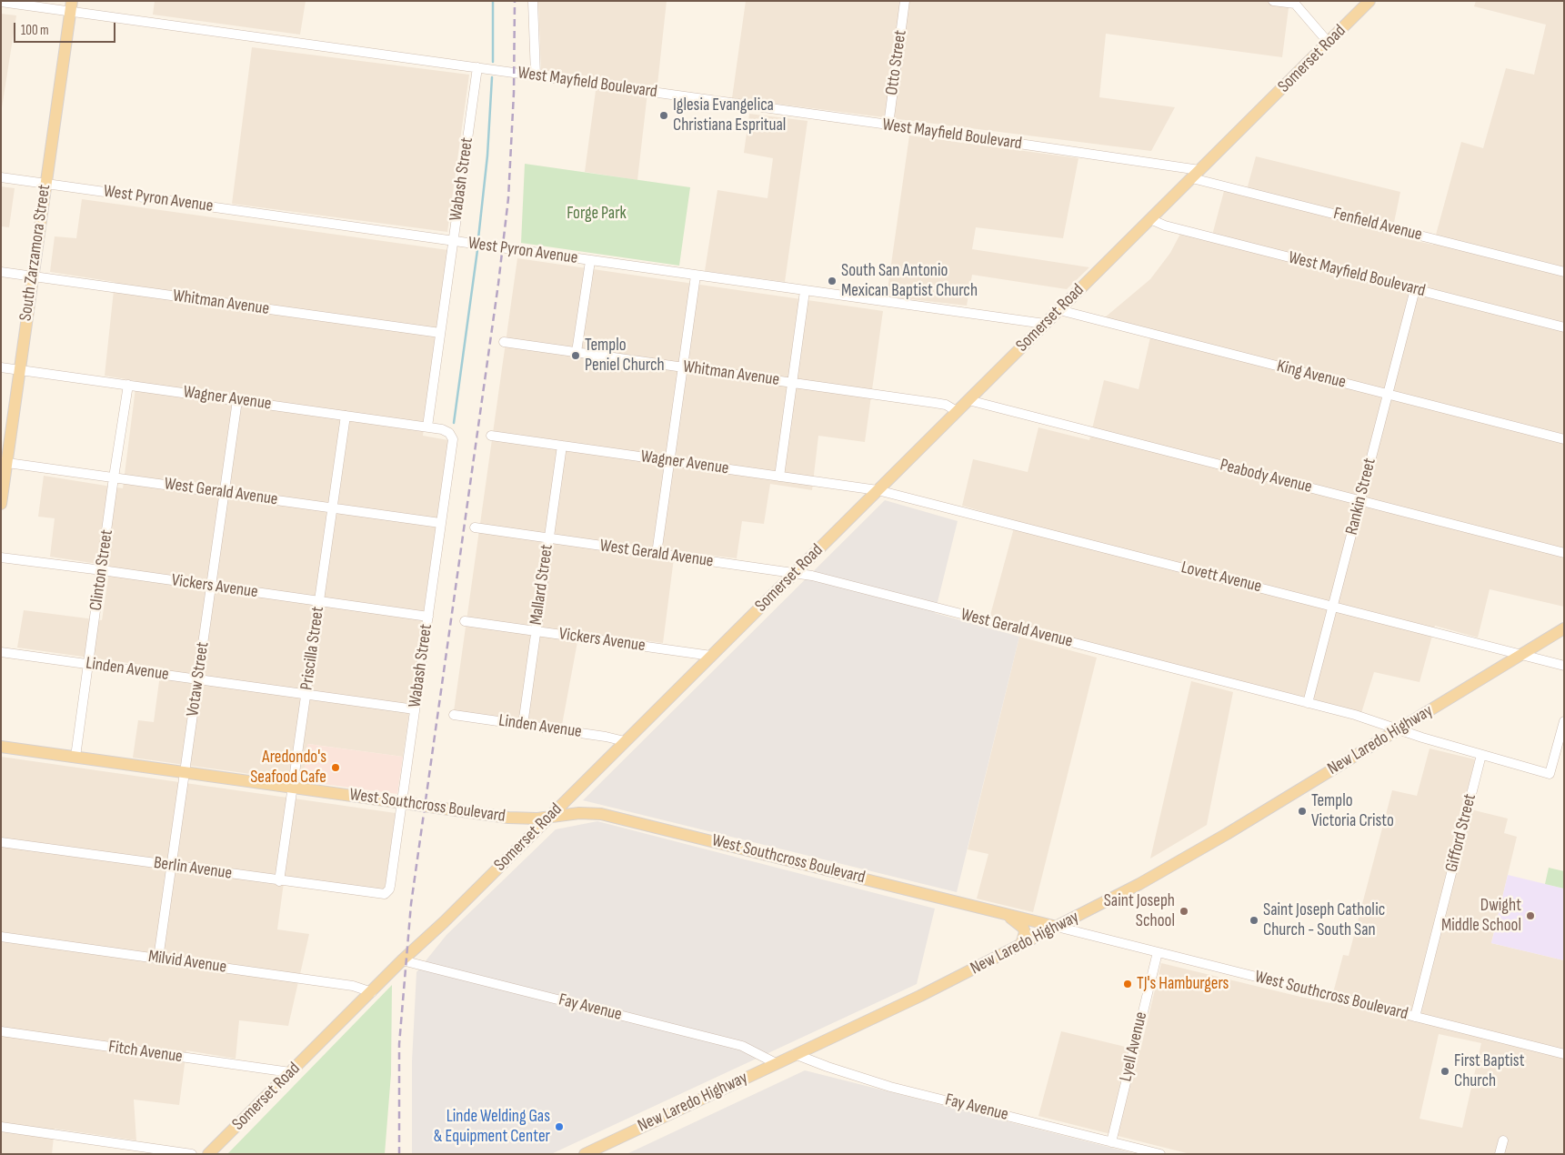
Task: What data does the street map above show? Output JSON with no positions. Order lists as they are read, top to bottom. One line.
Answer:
{"streets":{"main road":["Somerset Road","South Zarzamora Street","New Laredo Highway","West Southcross Boulevard"],"street":["Otto Street","West Mayfield Boulevard","Wabash Street","West Pyron Avenue","Fenfield Avenue","Whitman Avenue","King Avenue","Wagner Avenue","Peabody Avenue","West Gerald Avenue","Rankin Street","Clinton Street","Lovett Avenue","Mallard Street","Vickers Avenue","Priscilla Street","Linden Avenue","Votaw Street","Gifford Street","Berlin Avenue","Milvid Avenue","Fay Avenue","Lyell Avenue","Fitch Avenue"]},"crossings":[["Somerset Road","West Mayfield Boulevard"],["Somerset Road","West Pyron Avenue"],["Somerset Road","Fenfield Avenue"],["Somerset Road","Whitman Avenue"],["Somerset Road","King Avenue"],["Somerset Road","Wagner Avenue"],["Somerset Road","Peabody Avenue"],["Somerset Road","West Gerald Avenue"],["Somerset Road","Lovett Avenue"],["Somerset Road","Vickers Avenue"],["Somerset Road","Linden Avenue"],["Somerset Road","West Southcross Boulevard"],["Somerset Road","Milvid Avenue"],["Somerset Road","Fay Avenue"],["Somerset Road","Fitch Avenue"],["Otto Street","West Mayfield Boulevard"],["West Mayfield Boulevard","Wabash Street"],["West Mayfield Boulevard","Fenfield Avenue"],["West Mayfield Boulevard","South Zarzamora Street"],["West Mayfield Boulevard","Rankin Street"],["Wabash Street","West Pyron Avenue"],["Wabash Street","Whitman Avenue"],["Wabash Street","Wagner Avenue"],["Wabash Street","West Gerald Avenue"],["Wabash Street","Vickers Avenue"],["Wabash Street","Linden Avenue"],["Wabash Street","West Southcross Boulevard"],["Wabash Street","Berlin Avenue"],["West Pyron Avenue","South Zarzamora Street"],["South Zarzamora Street","Whitman Avenue"],["South Zarzamora Street","Wagner Avenue"],["South Zarzamora Street","West Gerald Avenue"],["King Avenue","Rankin Street"],["Wagner Avenue","Clinton Street"],["Wagner Avenue","Lovett Avenue"],["Wagner Avenue","Mallard Street"],["Wagner Avenue","Priscilla Street"],["Wagner Avenue","Votaw Street"],["Peabody Avenue","Rankin Street"],["West Gerald Avenue","Rankin Street"],["West Gerald Avenue","Clinton Street"],["West Gerald Avenue","Mallard Street"],["West Gerald Avenue","Priscilla Street"],["West Gerald Avenue","Votaw Street"],["West Gerald Avenue","New Laredo Highway"],["West Gerald Avenue","Gifford Street"],["Rankin Street","Lovett Avenue"],["Clinton Street","Vickers Avenue"],["Clinton Street","Linden Avenue"],["Clinton Street","West Southcross Boulevard"],["Lovett Avenue","New Laredo Highway"],["Mallard Street","Vickers Avenue"],["Mallard Street","Linden Avenue"],["Vickers Avenue","Priscilla Street"],["Vickers Avenue","Votaw Street"],["Priscilla Street","Linden Avenue"],["Priscilla Street","West Southcross Boulevard"],["Priscilla Street","Berlin Avenue"],["Linden Avenue","Votaw Street"],["Votaw Street","West Southcross Boulevard"],["Votaw Street","Berlin Avenue"],["Votaw Street","Milvid Avenue"],["New Laredo Highway","West Southcross Boulevard"],["New Laredo Highway","Fay Avenue"],["West Southcross Boulevard","Gifford Street"],["West Southcross Boulevard","Lyell Avenue"],["Fay Avenue","Lyell Avenue"]],"parks":["Forge Park"],"places":["Iglesia Evangelica Christiana Espritual","South San Antonio Mexican Baptist Church","Templo Peniel Church","Aredondo's Seafood Cafe","Templo Victoria Cristo","Saint Joseph School","Dwight Middle School","Saint Joseph Catholic Church - South San","TJ's Hamburgers","First Baptist Church","Linde Welding Gas & Equipment Center"],"scale_bar":"100 m"}
